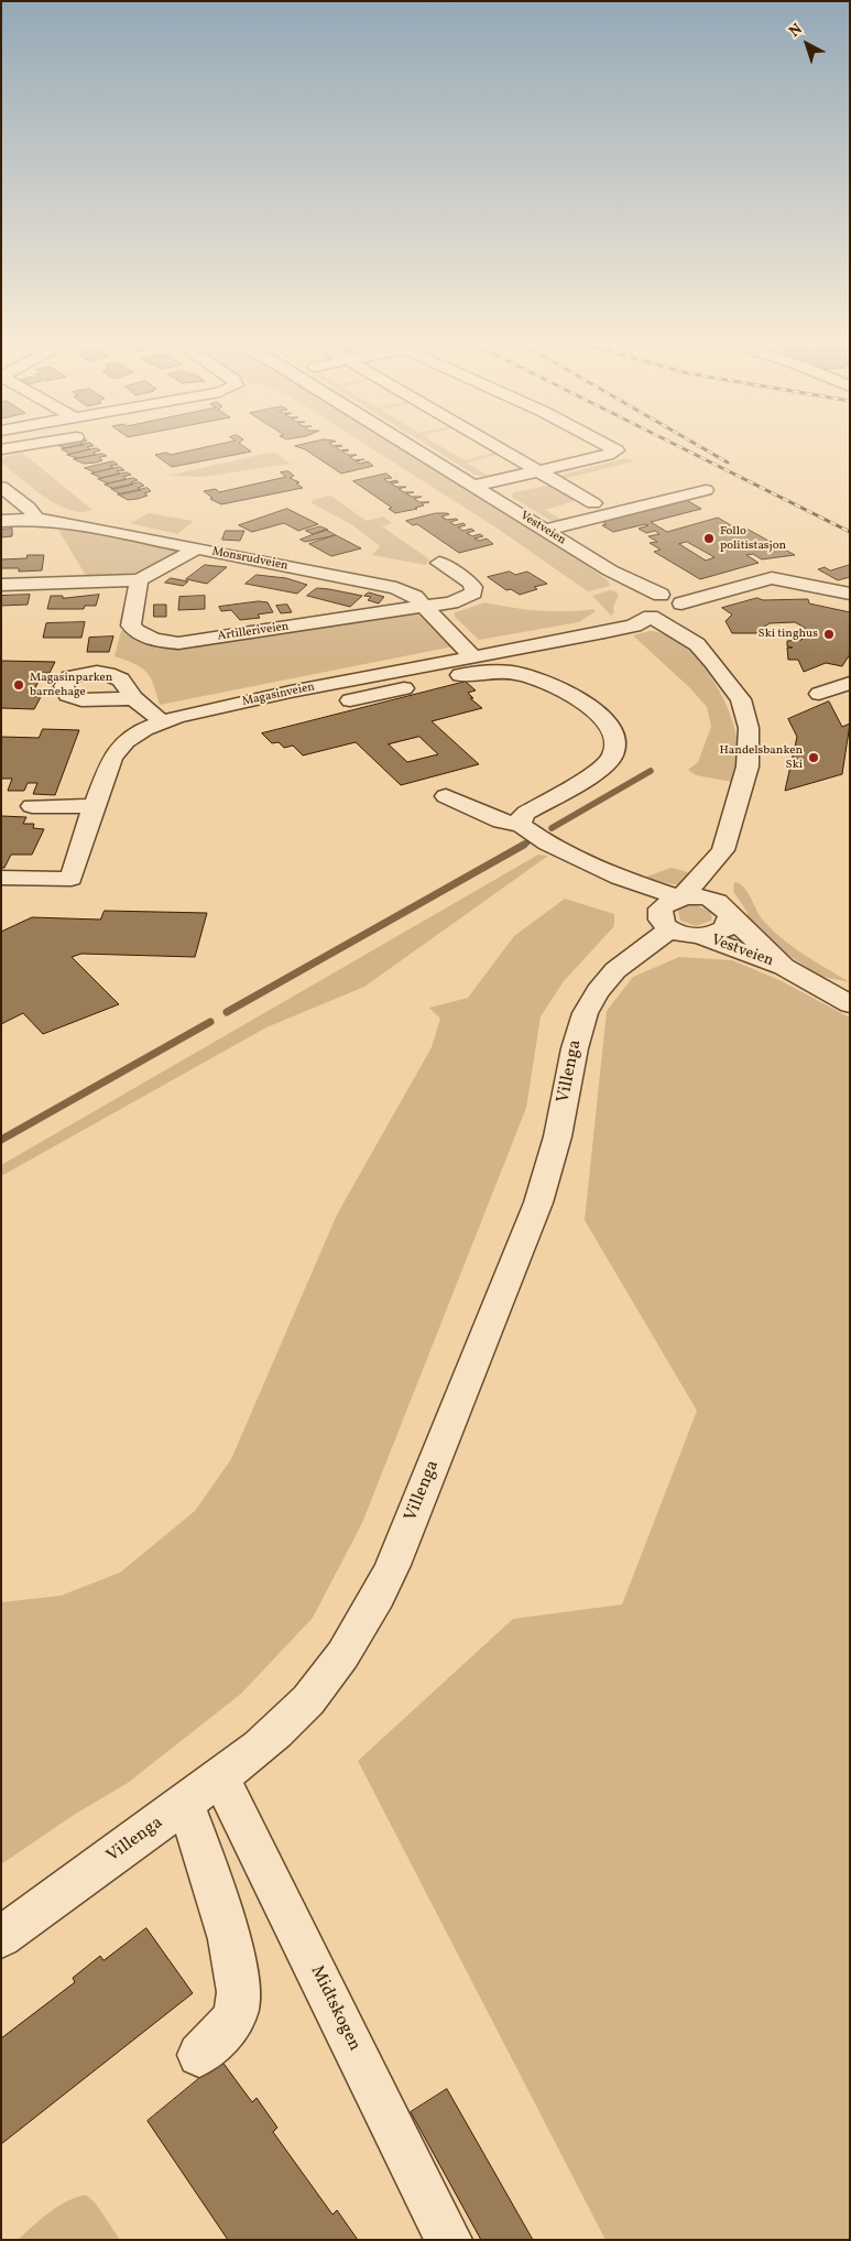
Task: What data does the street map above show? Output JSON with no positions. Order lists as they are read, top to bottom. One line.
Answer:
{"streets":{"street":["Vestveien","Monsrudveien","Artilleriveien","Magasinveien","Villenga","Midtskogen"]},"crossings":[["Vestveien","Magasinveien"],["Vestveien","Villenga"],["Monsrudveien","Artilleriveien"],["Monsrudveien","Magasinveien"],["Villenga","Midtskogen"]],"places":["Follo politistasjon","Ski tinghus","Magasinparken barnehage","Handelsbanken Ski"],"north":"top left"}
